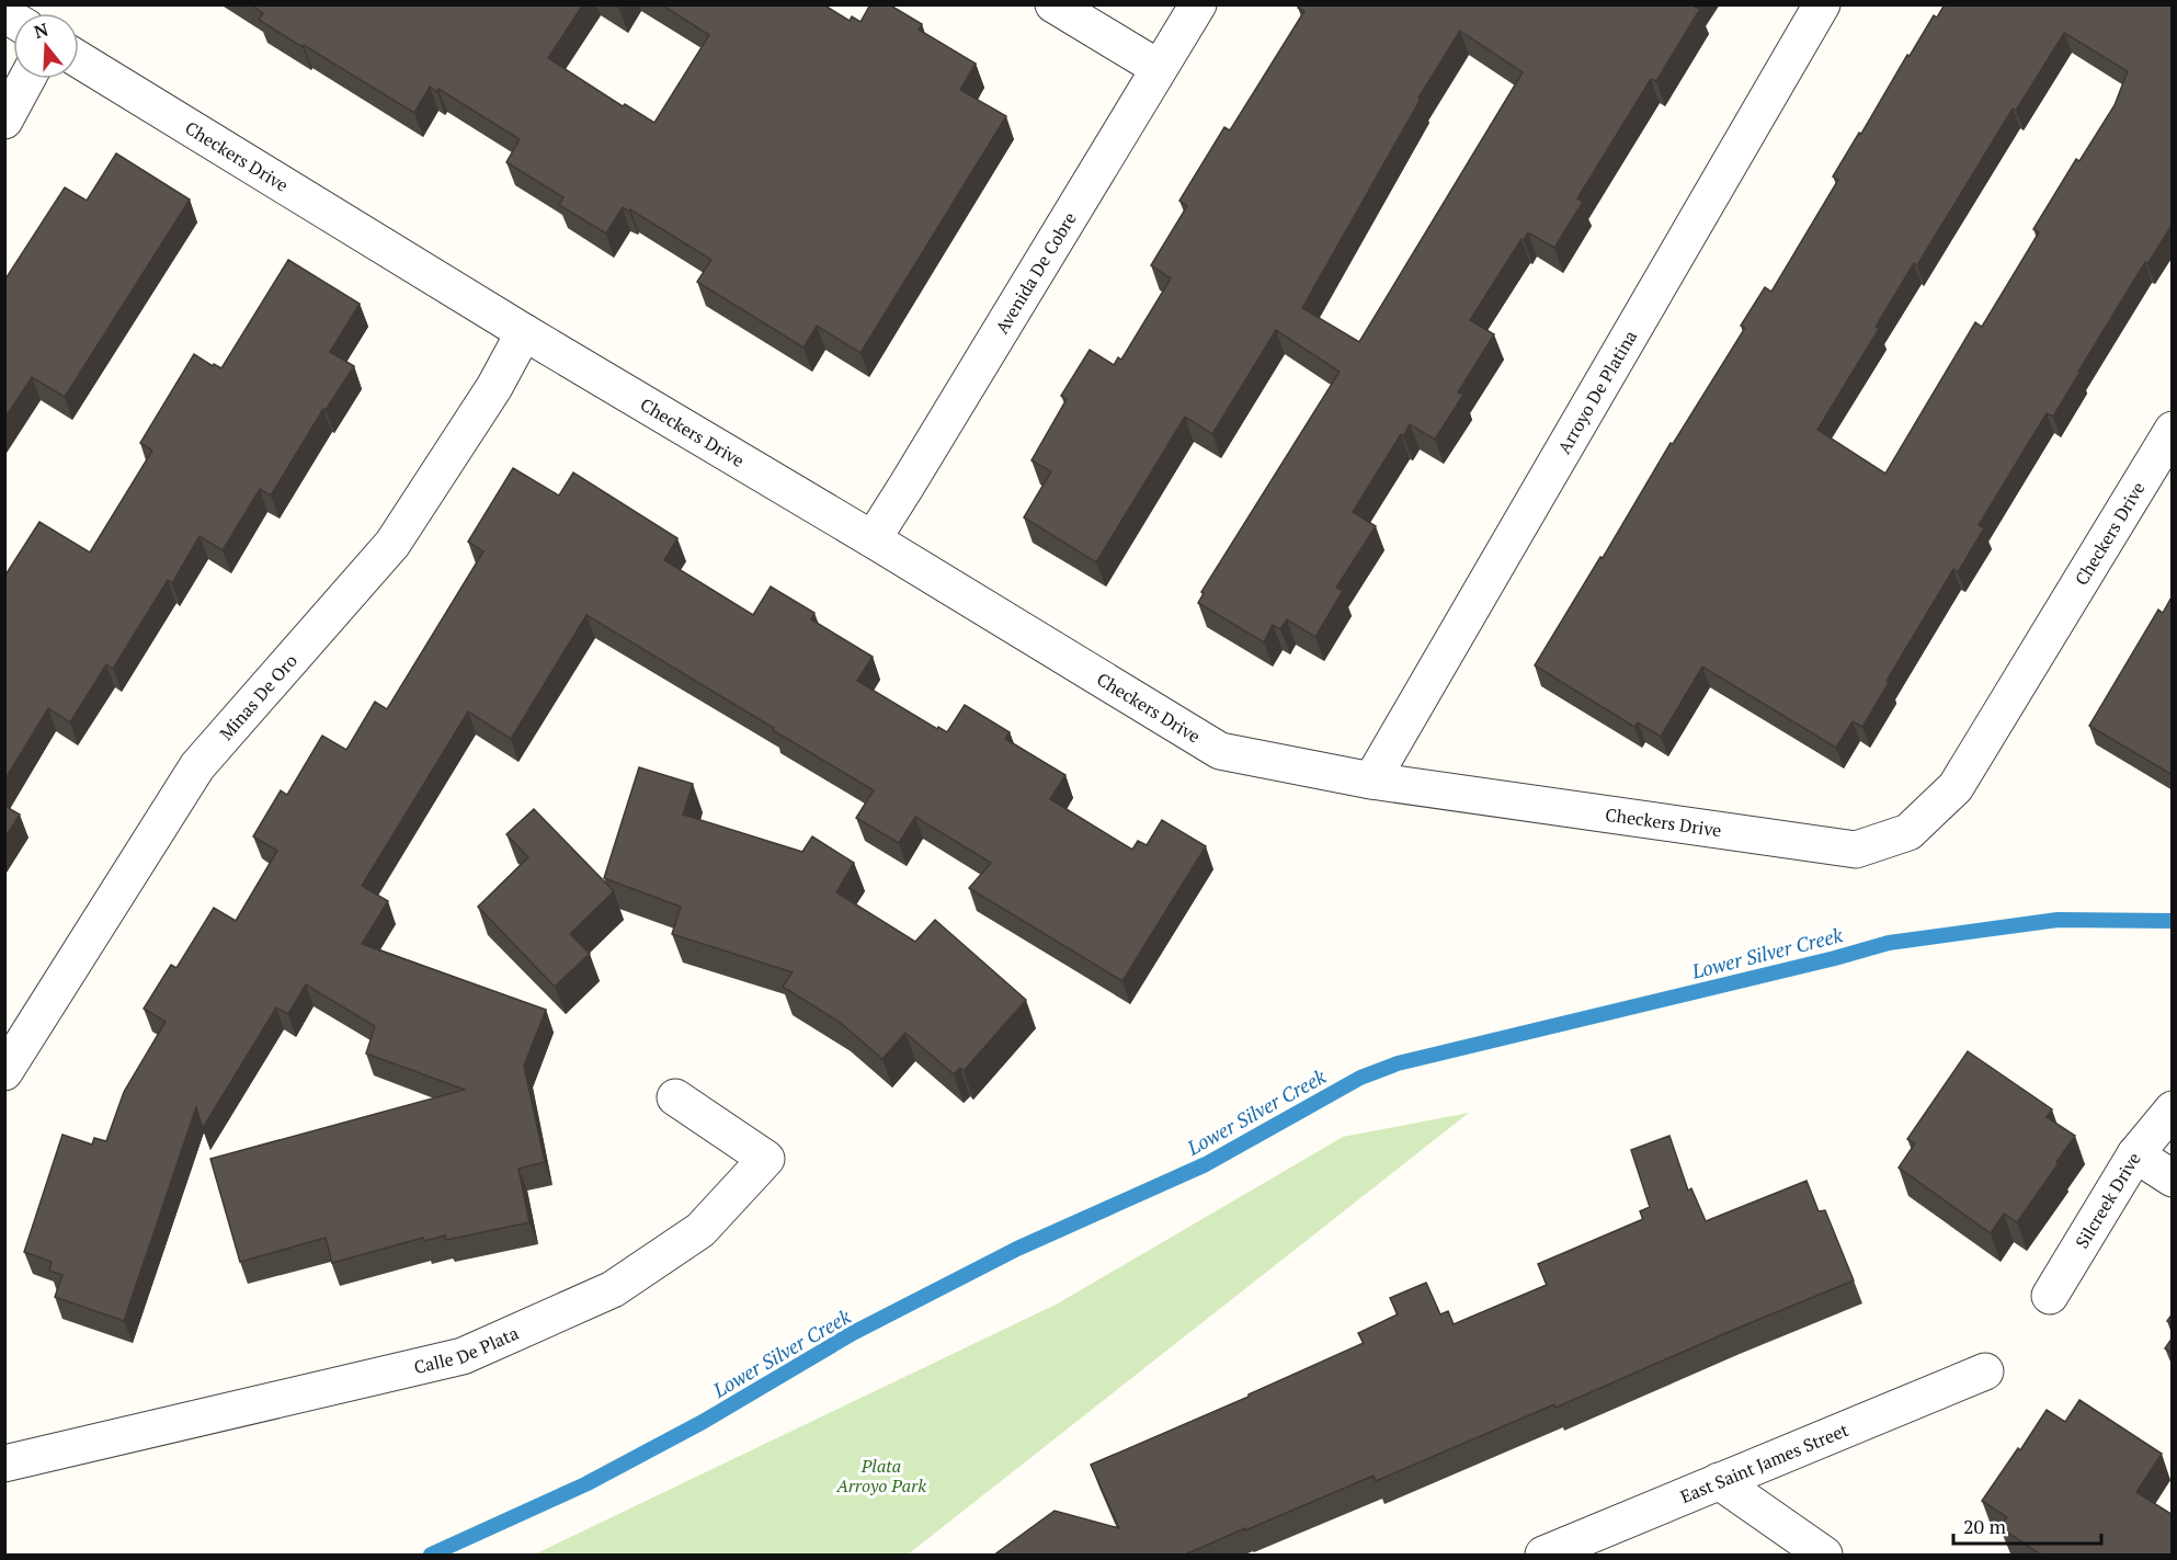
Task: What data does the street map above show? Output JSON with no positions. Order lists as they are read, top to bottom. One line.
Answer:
{"streets":{"street":["Checkers Drive","Avenida De Cobre","Arroyo De Platina","Minas De Oro","Silcreek Drive","Calle De Plata","East Saint James Street"]},"crossings":[["Checkers Drive","Avenida De Cobre"],["Checkers Drive","Arroyo De Platina"],["Checkers Drive","Minas De Oro"]],"water":["Lower Silver Creek"],"parks":["Plata Arroyo Park"],"scale_bar":"20 m","north":"top"}
